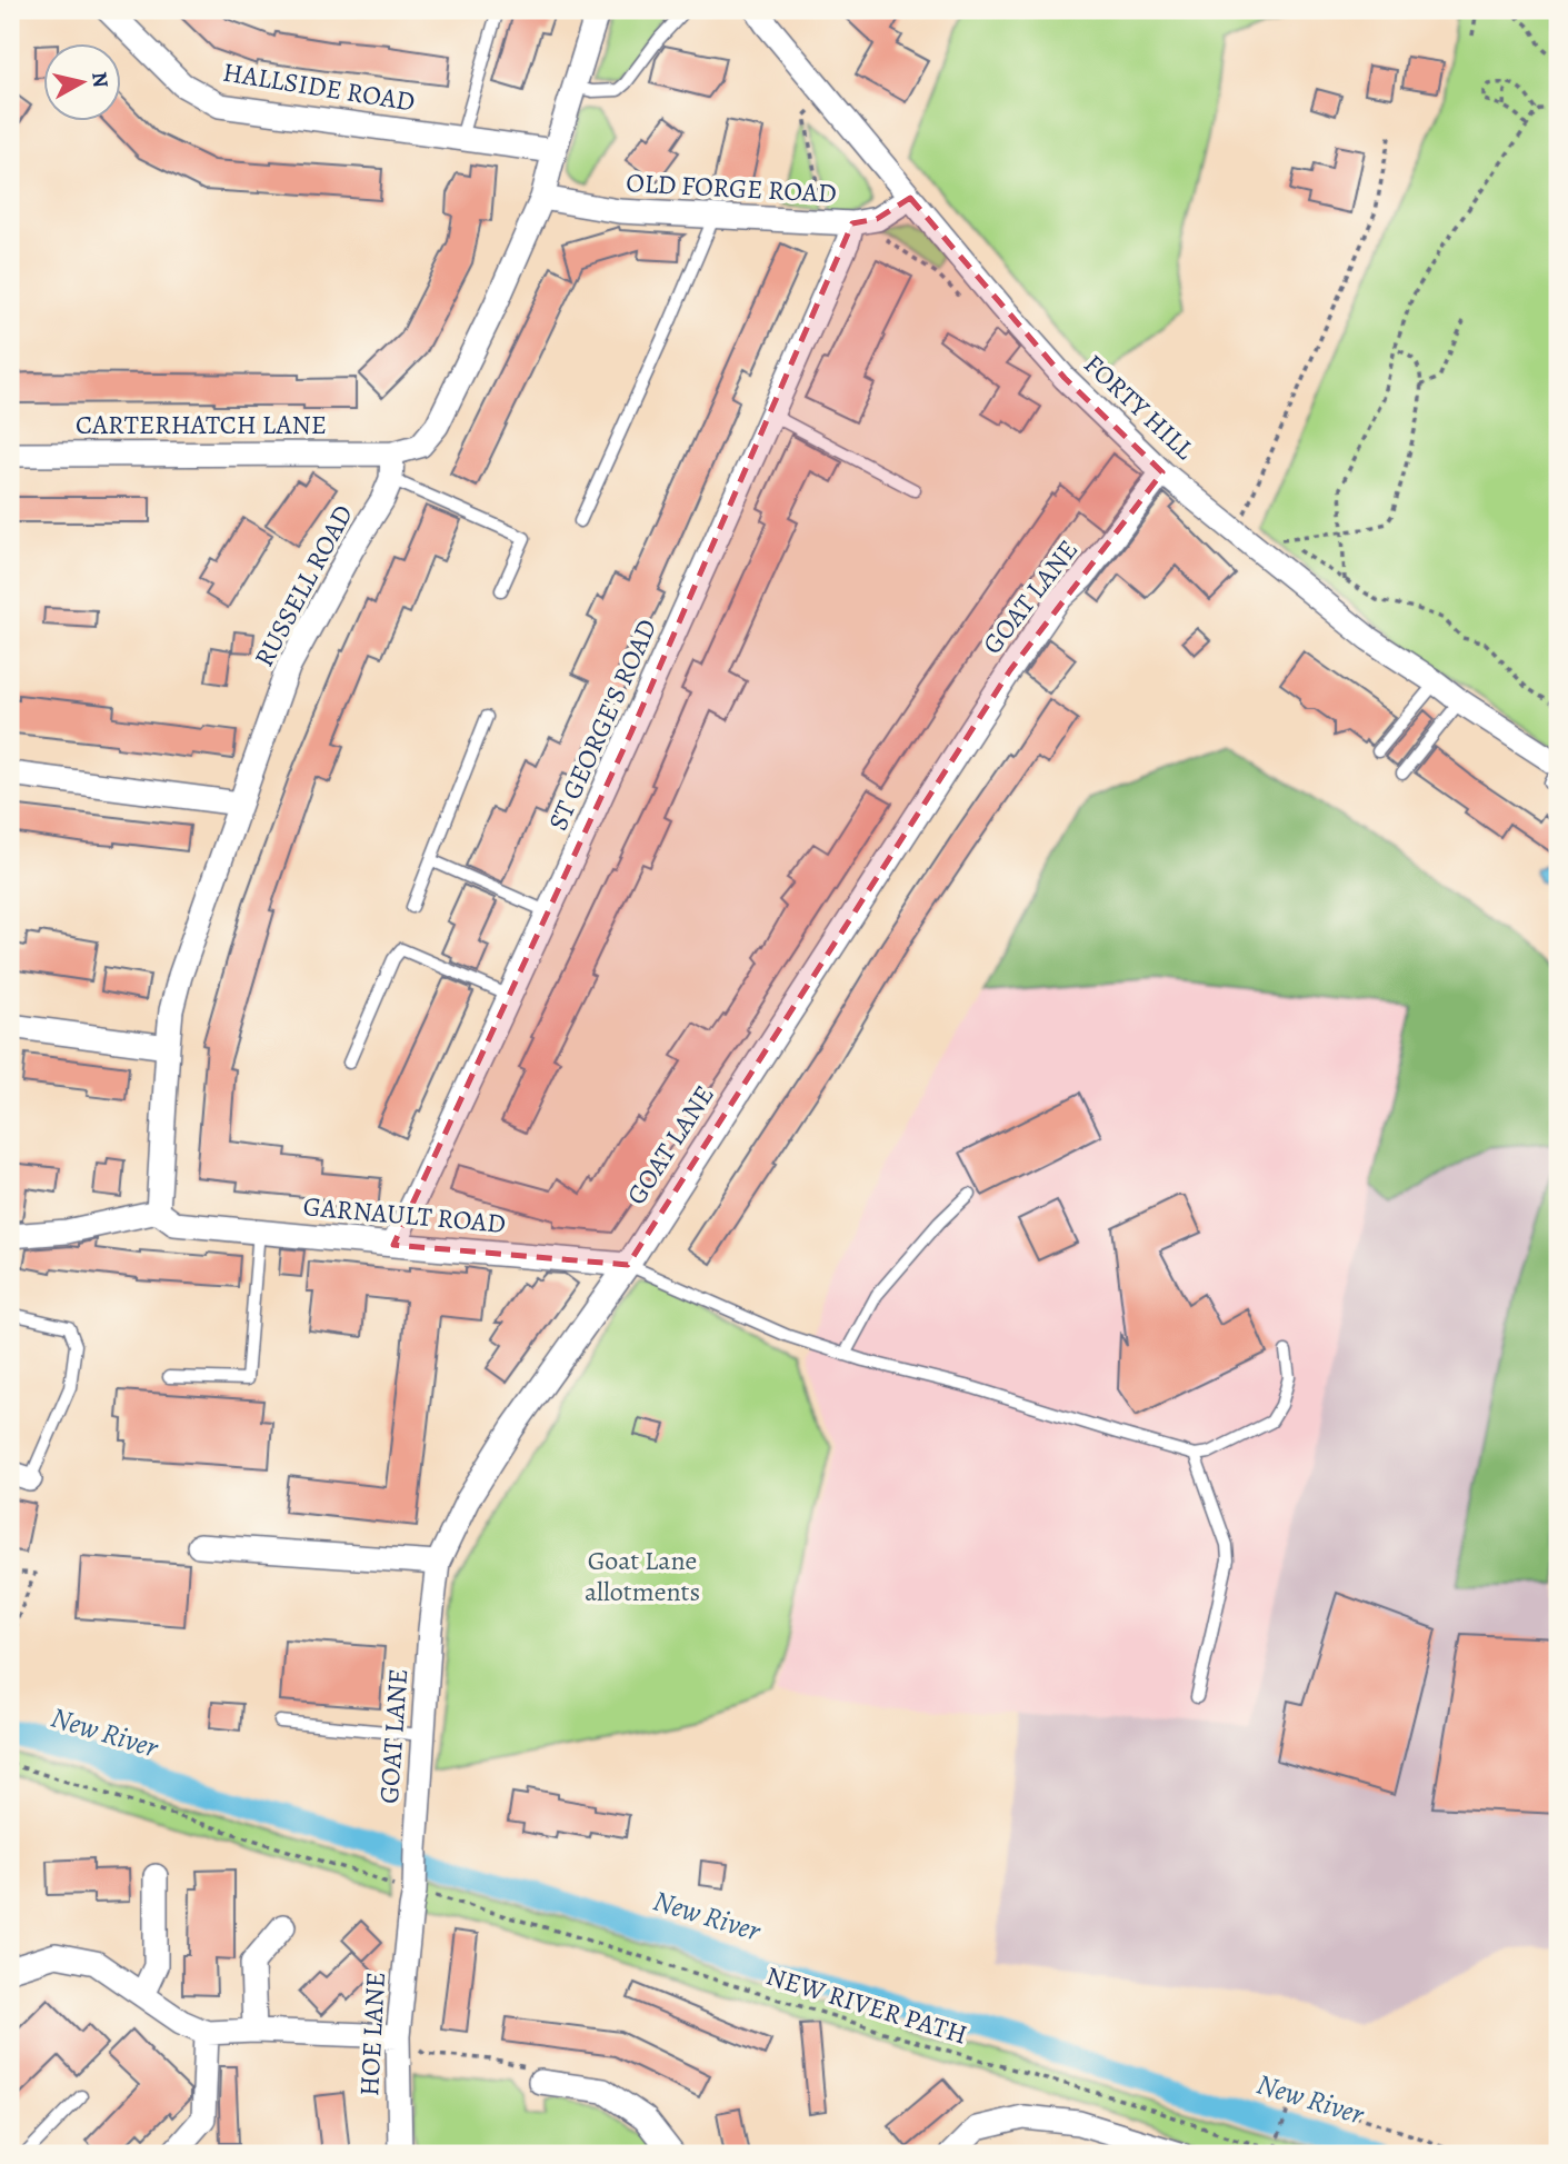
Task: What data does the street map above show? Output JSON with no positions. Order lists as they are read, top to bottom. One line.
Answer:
{"streets":{"street":["HALLSIDE ROAD","OLD FORGE ROAD","FORTY HILL","CARTERHATCH LANE","RUSSELL ROAD","GOAT LANE","ST GEORGE'S ROAD","GARNAULT ROAD","HOE LANE"],"path":["NEW RIVER PATH"]},"crossings":[["OLD FORGE ROAD","FORTY HILL"],["OLD FORGE ROAD","ST GEORGE'S ROAD"],["FORTY HILL","GOAT LANE"],["CARTERHATCH LANE","RUSSELL ROAD"],["RUSSELL ROAD","GARNAULT ROAD"],["GOAT LANE","GARNAULT ROAD"],["GOAT LANE","NEW RIVER PATH"],["GOAT LANE","HOE LANE"],["ST GEORGE'S ROAD","GARNAULT ROAD"]],"water":["New River"],"parks":["Goat Lane allotments"],"north":"right"}
